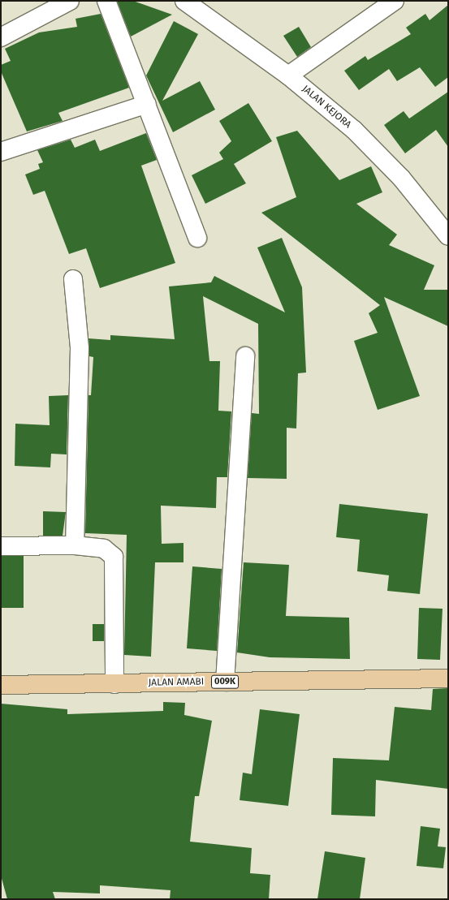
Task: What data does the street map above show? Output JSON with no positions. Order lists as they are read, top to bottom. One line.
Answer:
{"streets":{"main road":["009K","JALAN AMABI"],"street":["JALAN KEJORA"]}}
